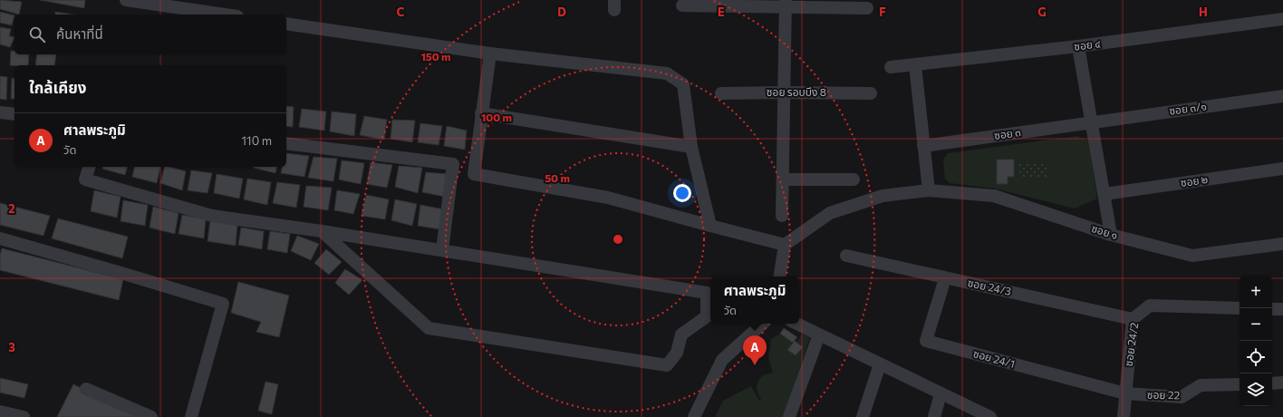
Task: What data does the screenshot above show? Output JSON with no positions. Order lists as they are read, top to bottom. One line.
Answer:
{"streets":{"street":["ซอย ๔","ซอย รอบบึง 8","ซอย ๓/๑","ซอย ๓","ซอย ๒","ซอย ๑","ซอย 24/3","ซอย 24/2","ซอย 24/1","ซอย 22"]},"crossings":[["ซอย ๓/๑","ซอย ๓"],["ซอย 24/3","ซอย 24/2"],["ซอย 24/3","ซอย 24/1"],["ซอย 24/2","ซอย 24/1"],["ซอย 24/2","ซอย 22"],["ซอย 24/1","ซอย 22"]],"page":{"search":"ค้นหาที่นี่","heading":"ใกล้เคียง","list":[{"mark":"A","name":"ศาลพระภูมิ","note":"วัด","value":"110 m"}],"map_buttons":["+","−"],"popup":["ศาลพระภูมิ","วัด"],"pins":"A"},"grid":{"columns":["C","D","E","F","G","H"],"rows":["2","3"]},"rings":["150 m","100 m","50 m"]}
